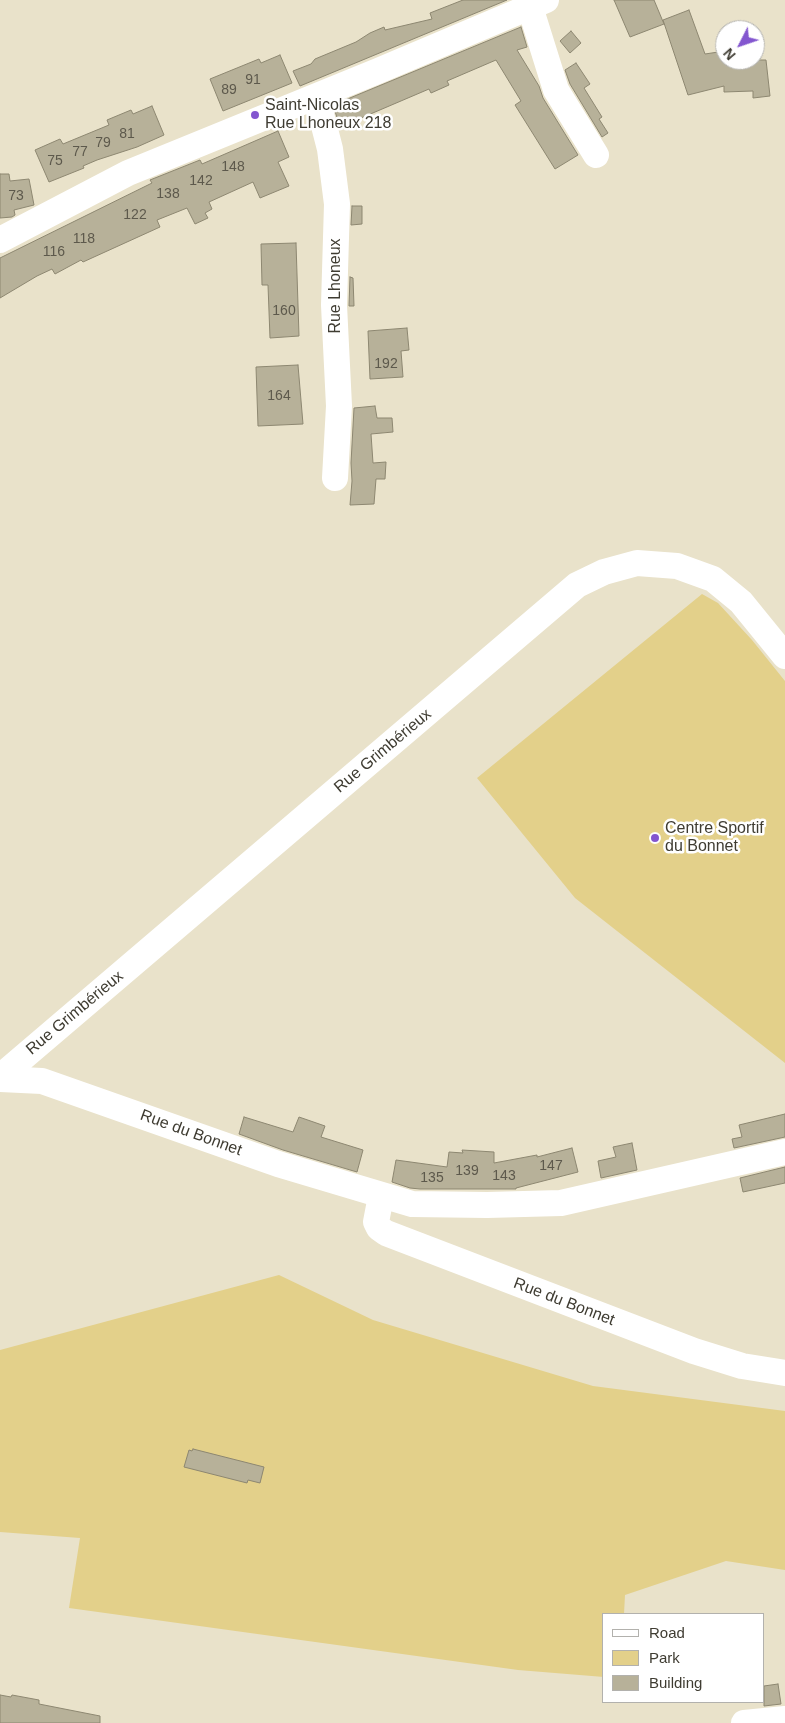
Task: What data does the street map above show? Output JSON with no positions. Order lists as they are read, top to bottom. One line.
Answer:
{"streets":{"street":["Rue Lhoneux","Rue Grimbérieux","Rue du Bonnet"]},"crossings":[["Rue Grimbérieux","Rue du Bonnet"]],"places":["Saint-Nicolas Rue Lhoneux 218","Centre Sportif du Bonnet"],"house_numbers":["91","89","81","79","77","75","148","142","138","73","122","118","116","160","192","164","147","139","143","135"],"legend":["Road","Park","Building"],"north":"bottom left"}
